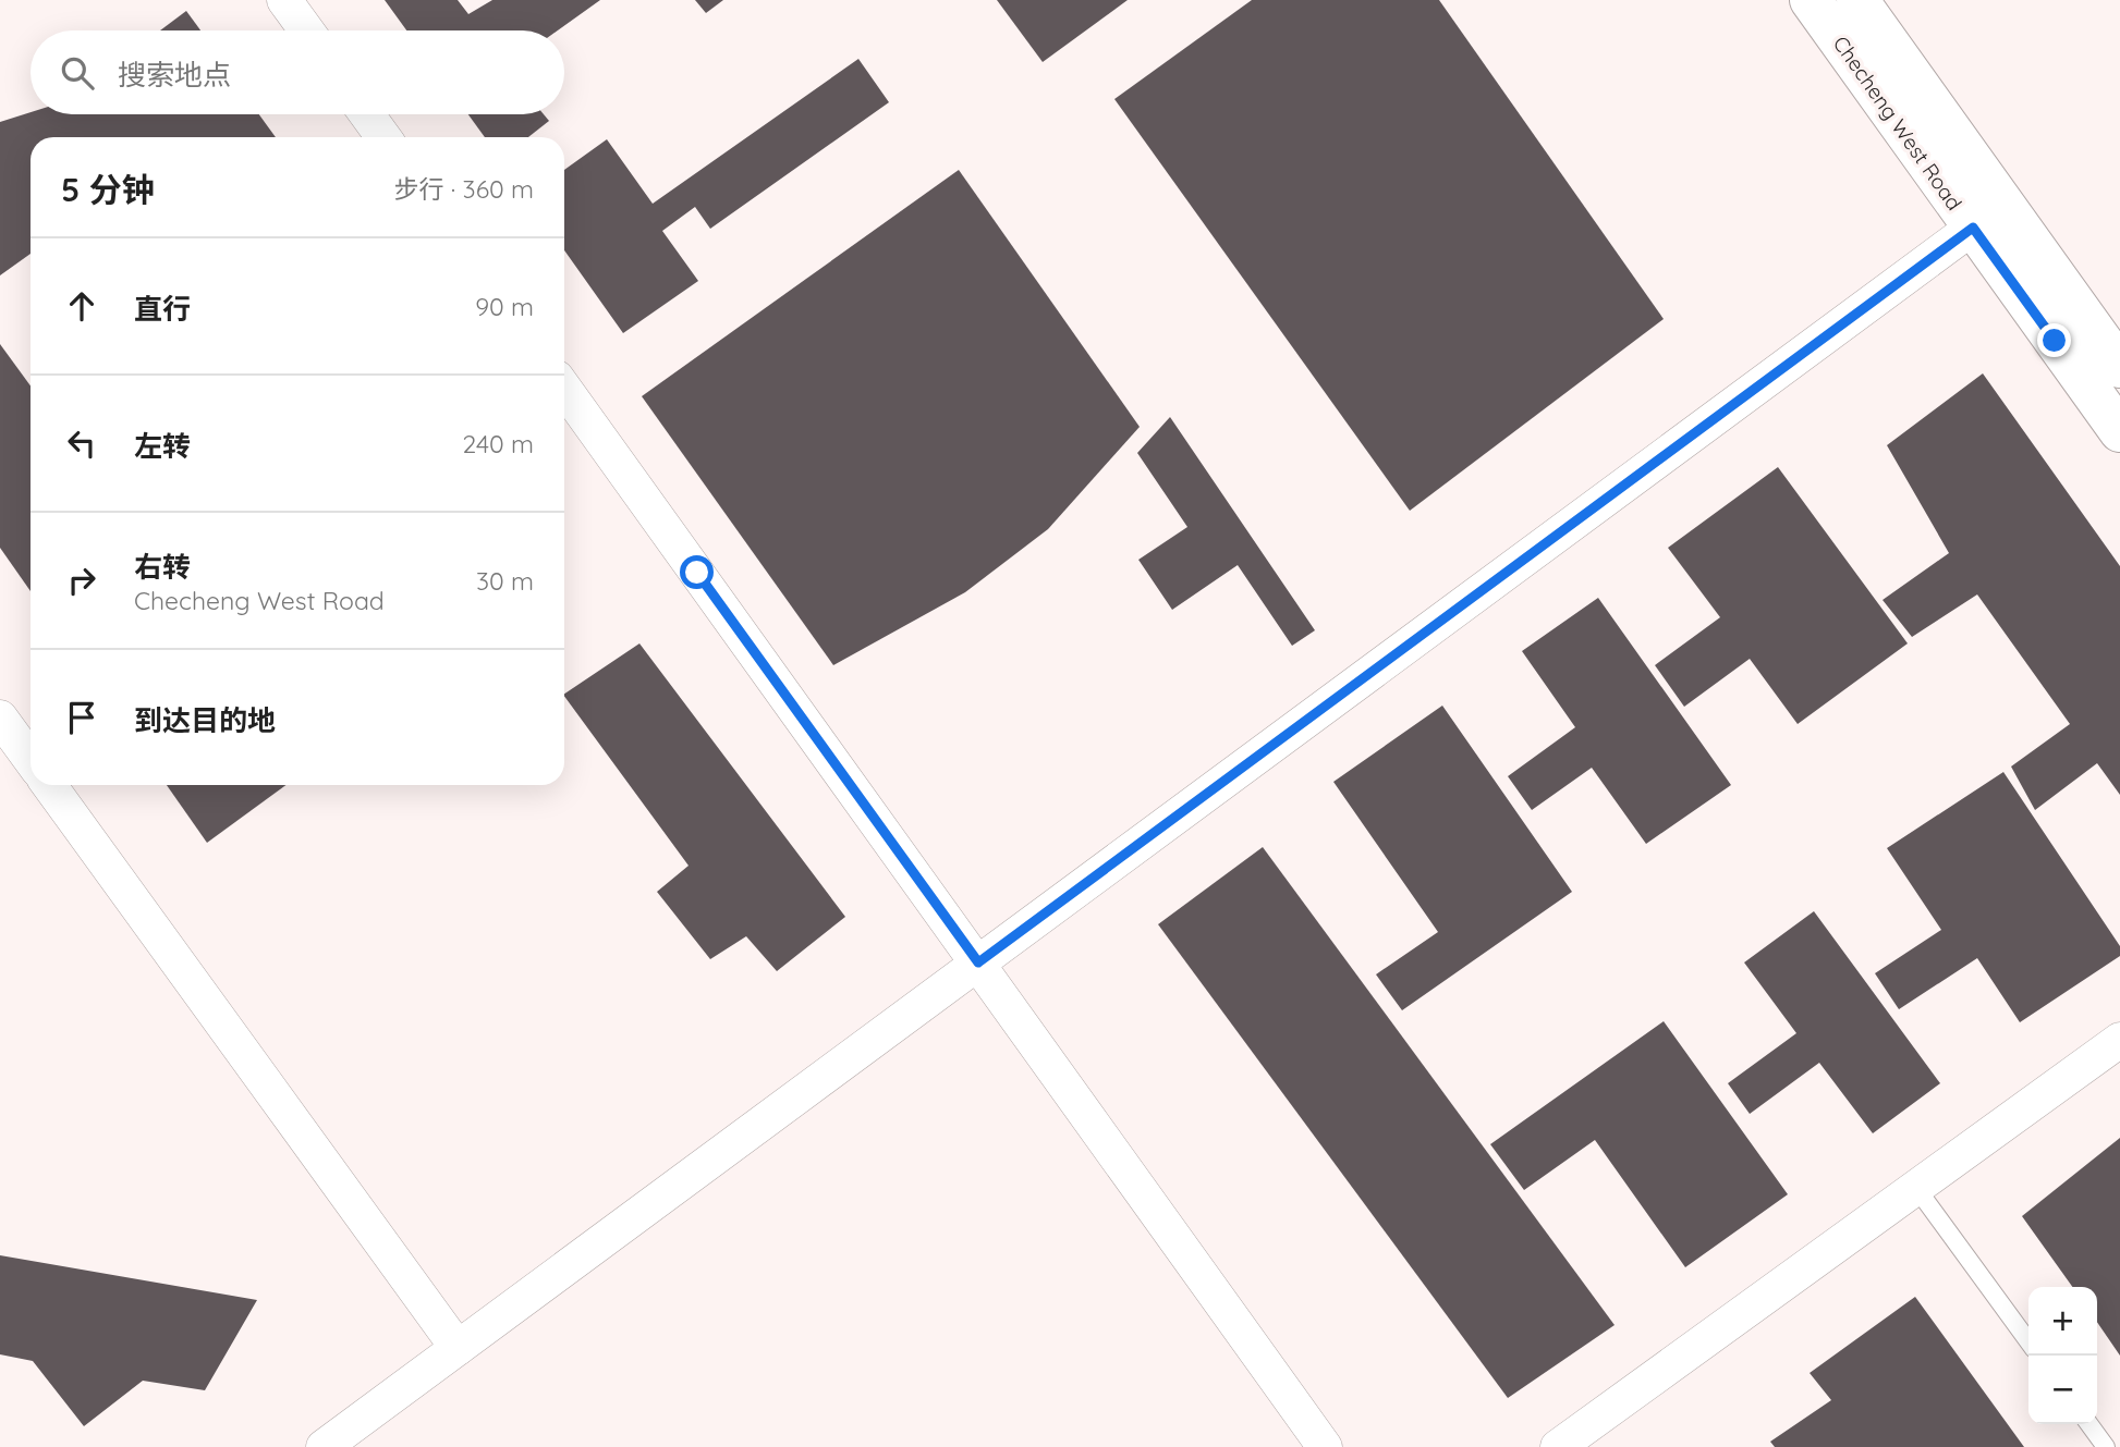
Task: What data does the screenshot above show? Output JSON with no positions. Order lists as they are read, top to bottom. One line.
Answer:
{"streets":{"main road":["Checheng West Road"]},"page":{"search":"搜索地点","heading":["5 分钟","步行 · 360 m"],"list":[["直行","90 m"],["左转","240 m"],["右转","Checheng West Road","30 m"],"到达目的地"],"map_buttons":["+","−"]}}
